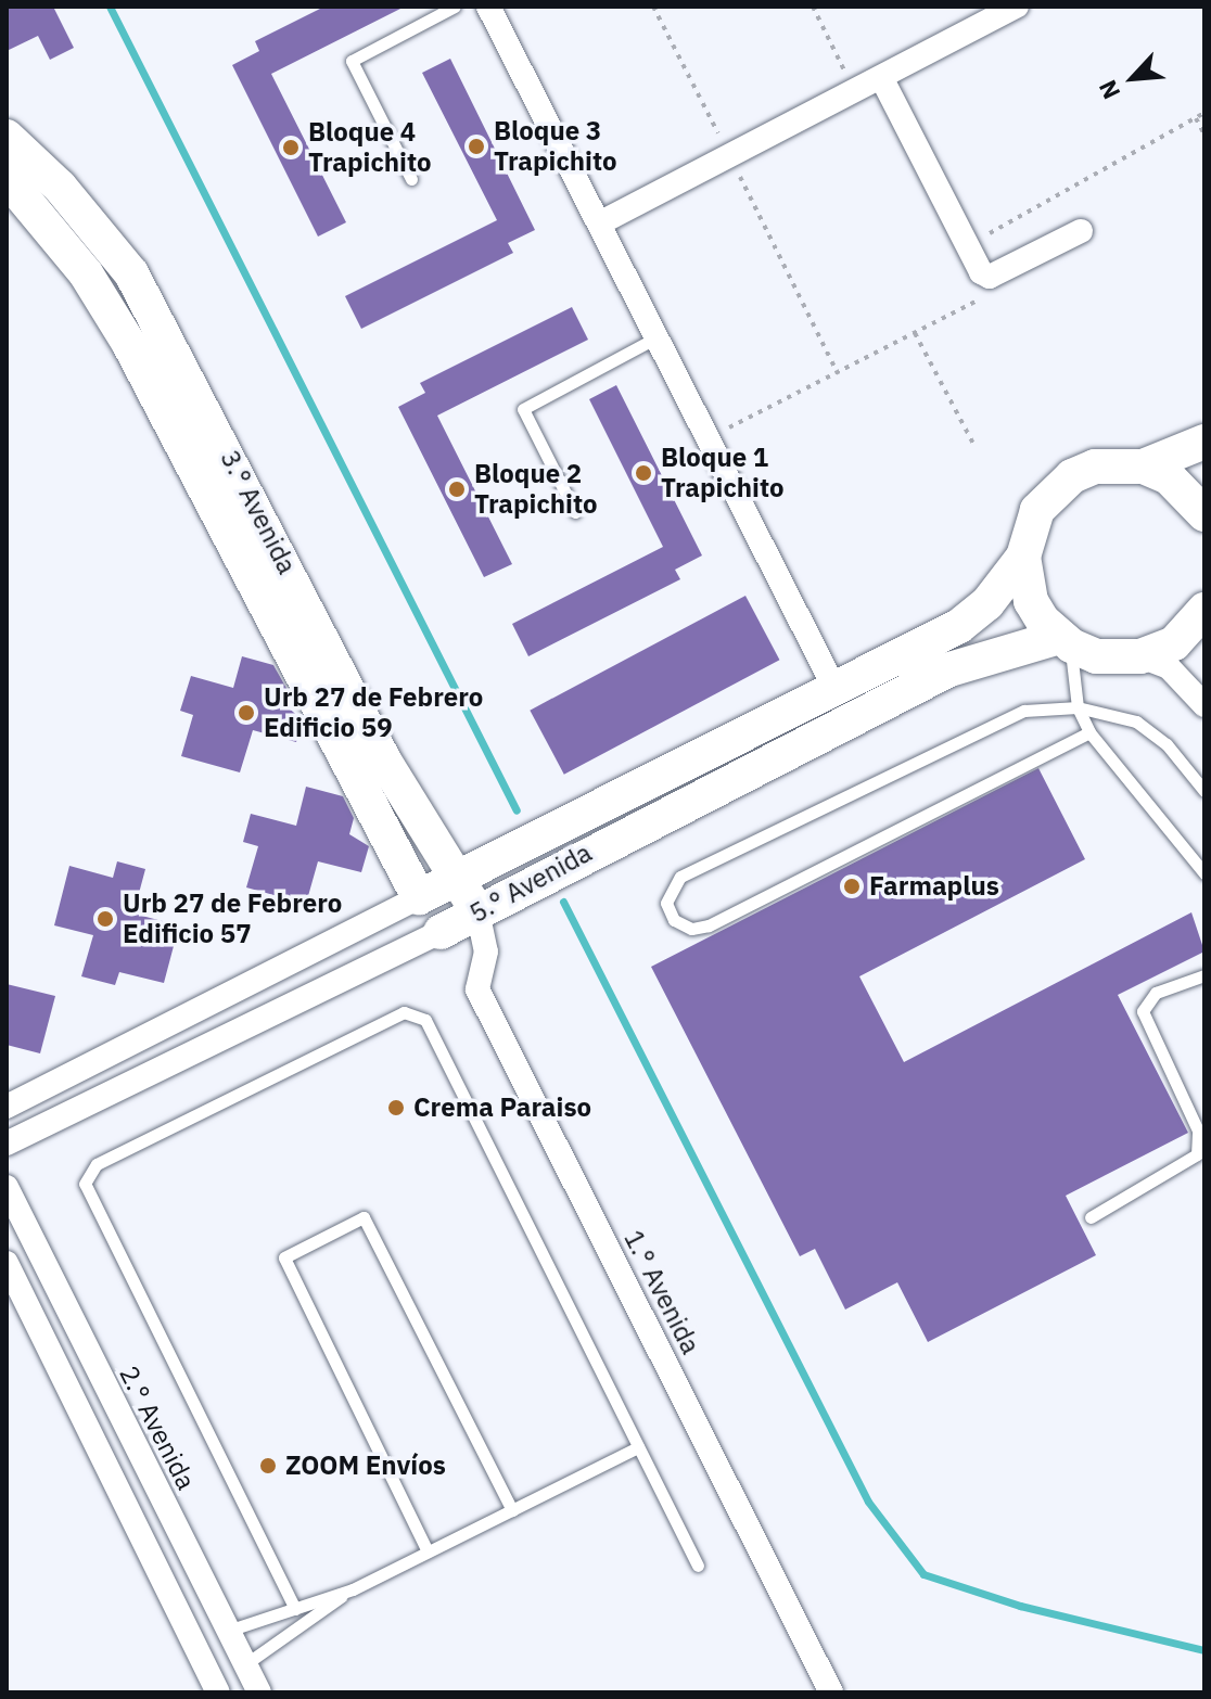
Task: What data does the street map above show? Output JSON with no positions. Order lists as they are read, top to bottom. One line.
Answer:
{"streets":{"street":["3.° Avenida","5.° Avenida","1.° Avenida","2.° Avenida"]},"crossings":[["3.° Avenida","5.° Avenida"],["3.° Avenida","1.° Avenida"],["5.° Avenida","1.° Avenida"]],"places":["Bloque 3 Trapichito","Bloque 4 Trapichito","Bloque 1 Trapichito","Bloque 2 Trapichito","Urb 27 de Febrero Edificio 59","Farmaplus","Urb 27 de Febrero Edificio 57","Crema Paraiso","ZOOM Envíos"],"north":"bottom left"}
